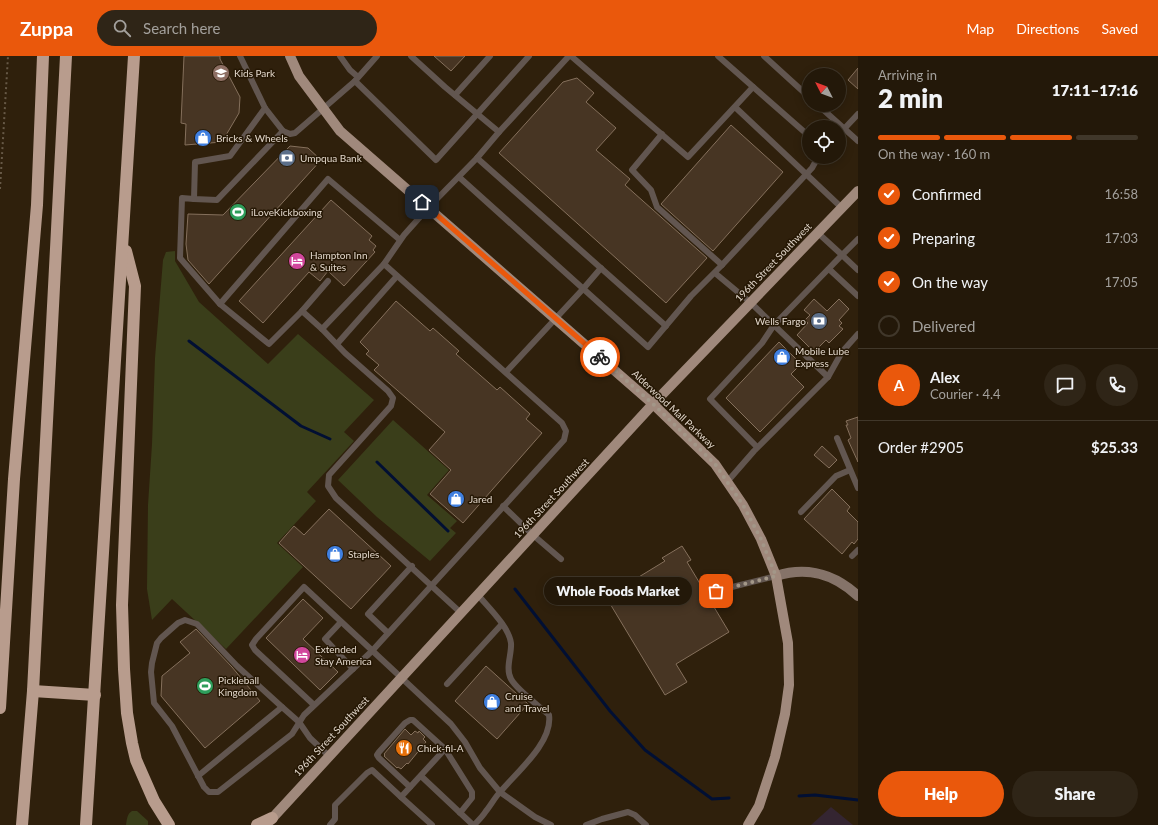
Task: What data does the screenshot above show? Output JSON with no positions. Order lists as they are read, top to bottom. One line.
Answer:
{"streets":{"main road":["196th Street Southwest","Alderwood Mall Parkway"]},"crossings":[["196th Street Southwest","Alderwood Mall Parkway"]],"places":{"school or university":["Kids Park"],"shop":["Bricks & Wheels","Mobile Lube Express","Jared","Staples","Cruise and Travel"],"bank":["Umpqua Bank","Wells Fargo"],"sports":["iLoveKickboxing","Pickleball Kingdom"],"hotel":["Hampton Inn & Suites","Extended Stay America"],"other":["Whole Foods Market"],"restaurant":["Chick-fil-A"]},"north":"top left","page":{"header":"Zuppa","search":"Search here","nav":["Map","Directions","Saved"],"heading":["2 min","Arriving in","17:11–17:16"],"panel":["Alex","Courier · 4.4","Order #2905","$25.33"],"bar":"On the way · 160 m","list":[["Confirmed","16:58"],["Preparing","17:03"],["On the way","17:05"],"Delivered"],"round":"A","bubble":"Whole Foods Market","buttons":["Help","Share"]}}
